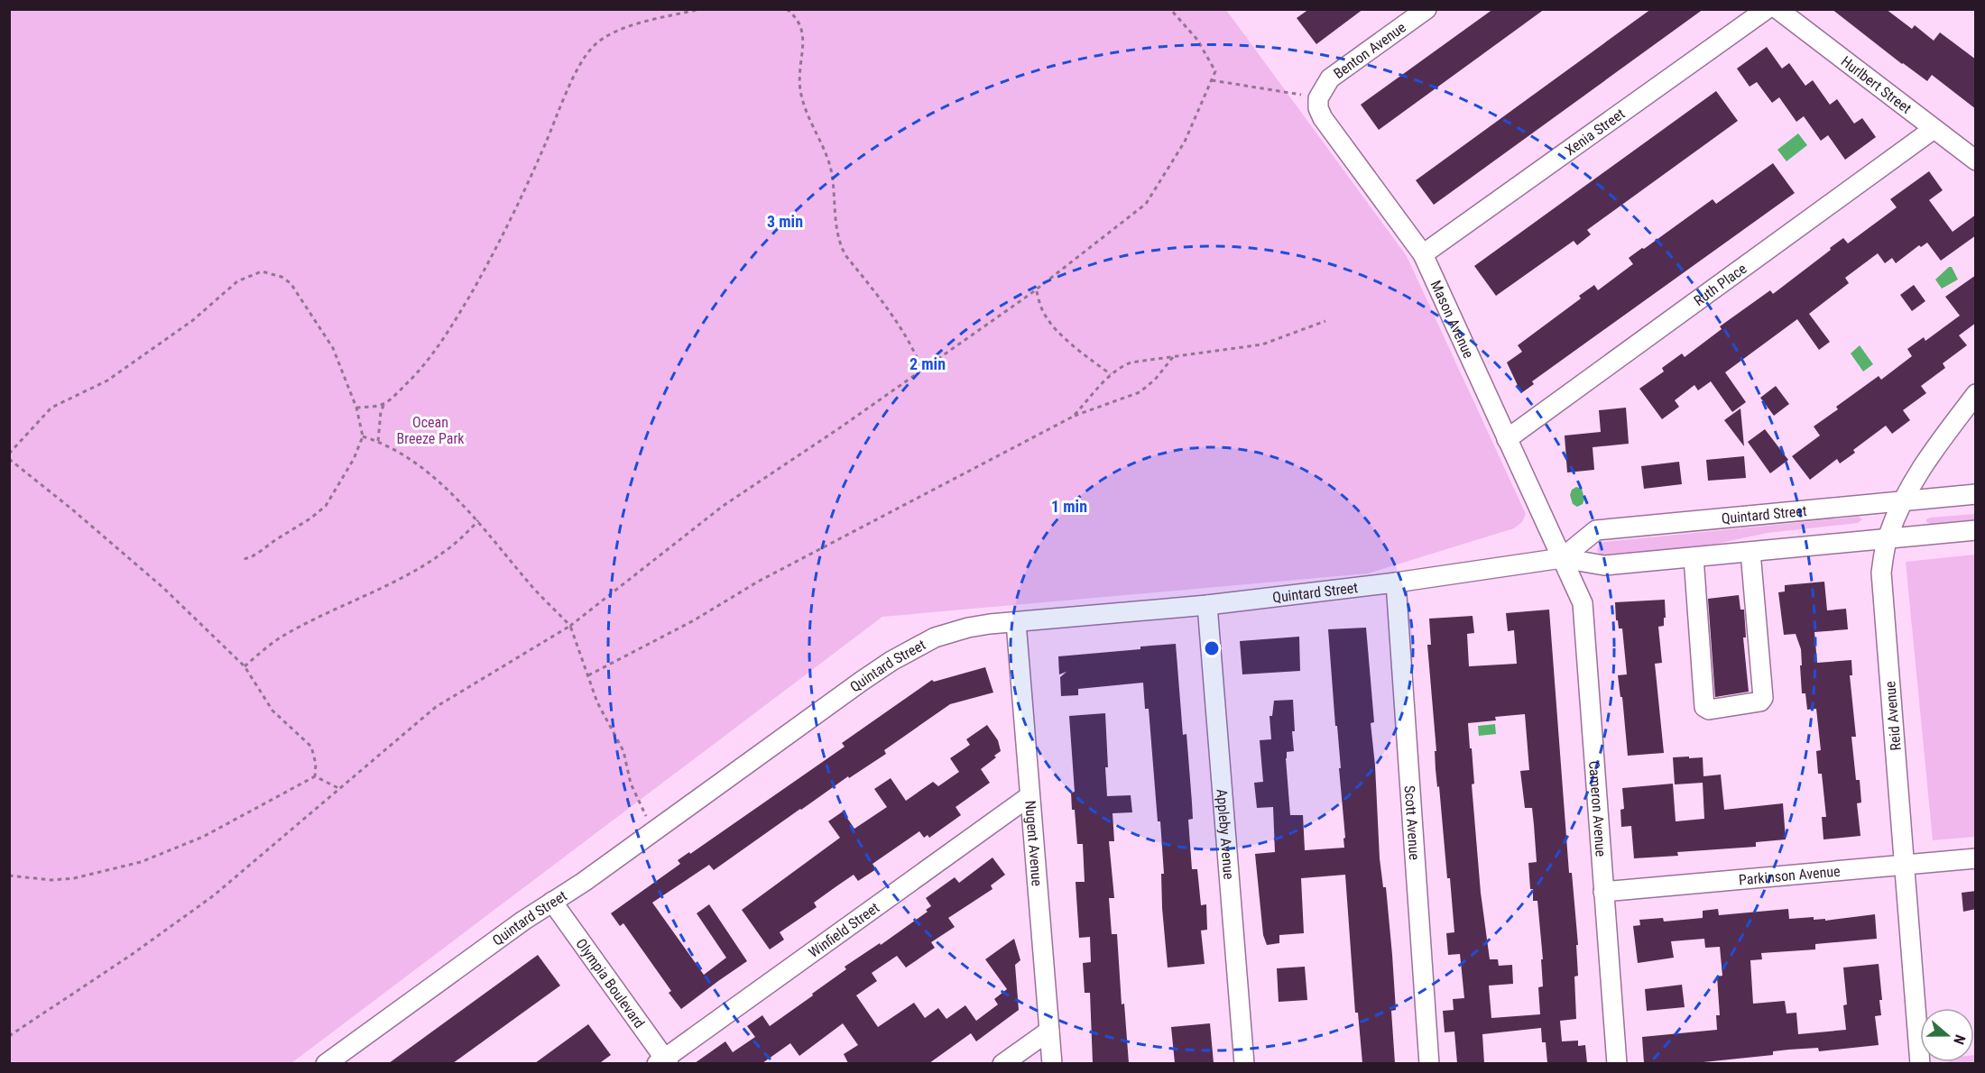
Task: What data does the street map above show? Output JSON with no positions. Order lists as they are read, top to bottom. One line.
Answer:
{"streets":{"street":["Benton Avenue","Hurlbert Street","Xenia Street","Ruth Place","Mason Avenue","Quintard Street","Reid Avenue","Cameron Avenue","Scott Avenue","Appleby Avenue","Nugent Avenue","Parkinson Avenue","Winfield Street","Olympia Boulevard"]},"crossings":[["Benton Avenue","Mason Avenue"],["Hurlbert Street","Ruth Place"],["Xenia Street","Mason Avenue"],["Ruth Place","Mason Avenue"],["Mason Avenue","Quintard Street"],["Mason Avenue","Cameron Avenue"],["Quintard Street","Reid Avenue"],["Quintard Street","Cameron Avenue"],["Quintard Street","Scott Avenue"],["Quintard Street","Appleby Avenue"],["Quintard Street","Nugent Avenue"],["Quintard Street","Olympia Boulevard"],["Reid Avenue","Parkinson Avenue"],["Cameron Avenue","Parkinson Avenue"],["Nugent Avenue","Winfield Street"],["Winfield Street","Olympia Boulevard"]],"parks":["Ocean Breeze Park"],"north":"right","rings":["3 min","2 min","1 min"]}
